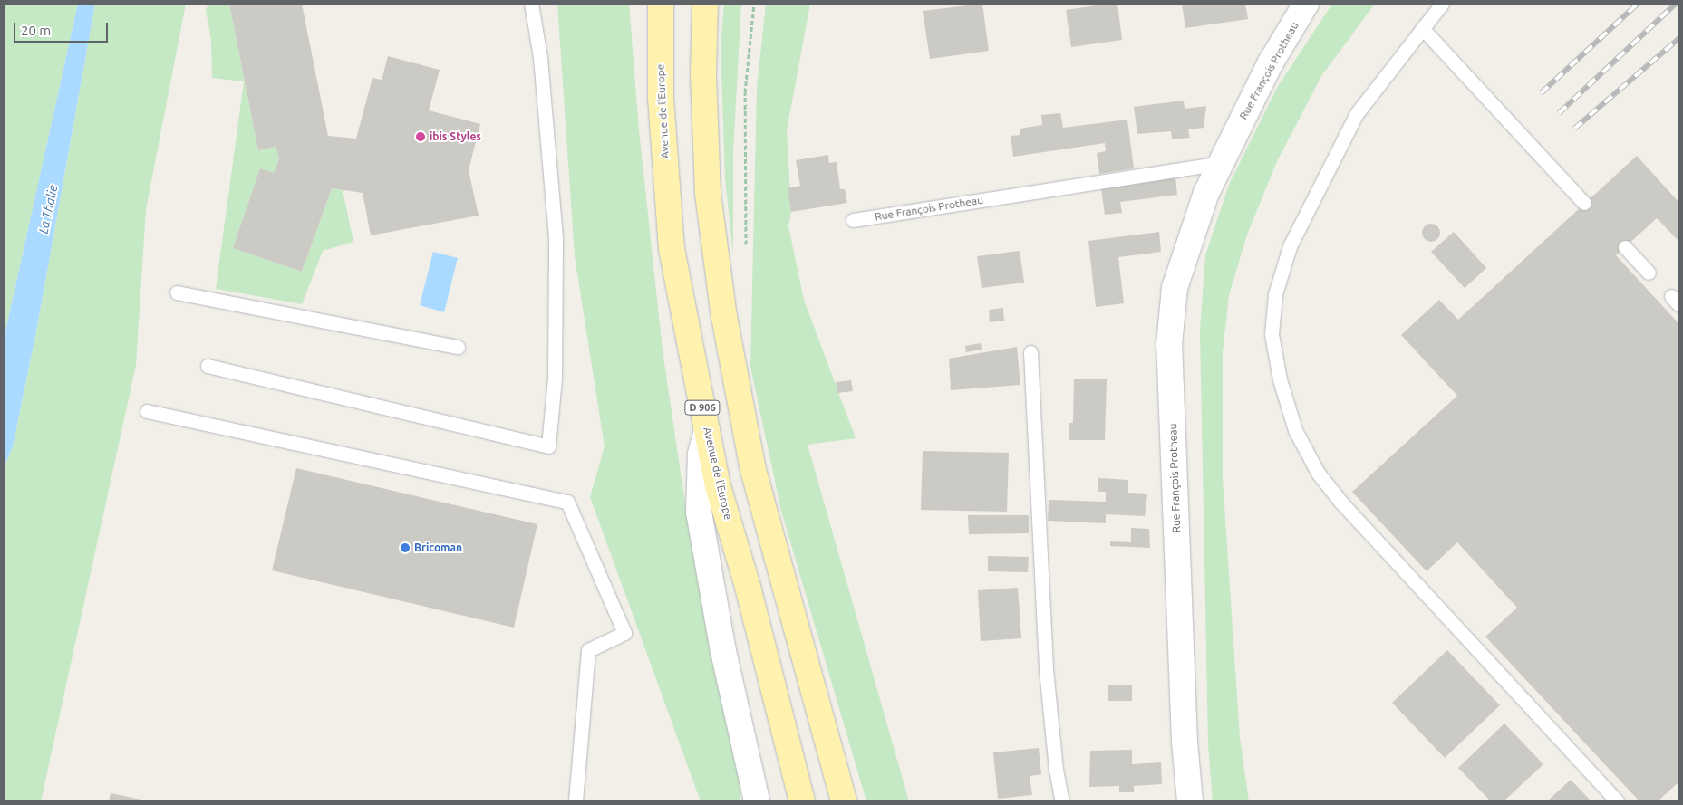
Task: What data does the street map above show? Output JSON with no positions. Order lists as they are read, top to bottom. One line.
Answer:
{"streets":{"main road":["Avenue de l'Europe","D 906"],"street":["Rue François Protheau"]},"water":["La Thalie"],"places":["ibis Styles","Bricoman"],"scale_bar":"20 m"}
